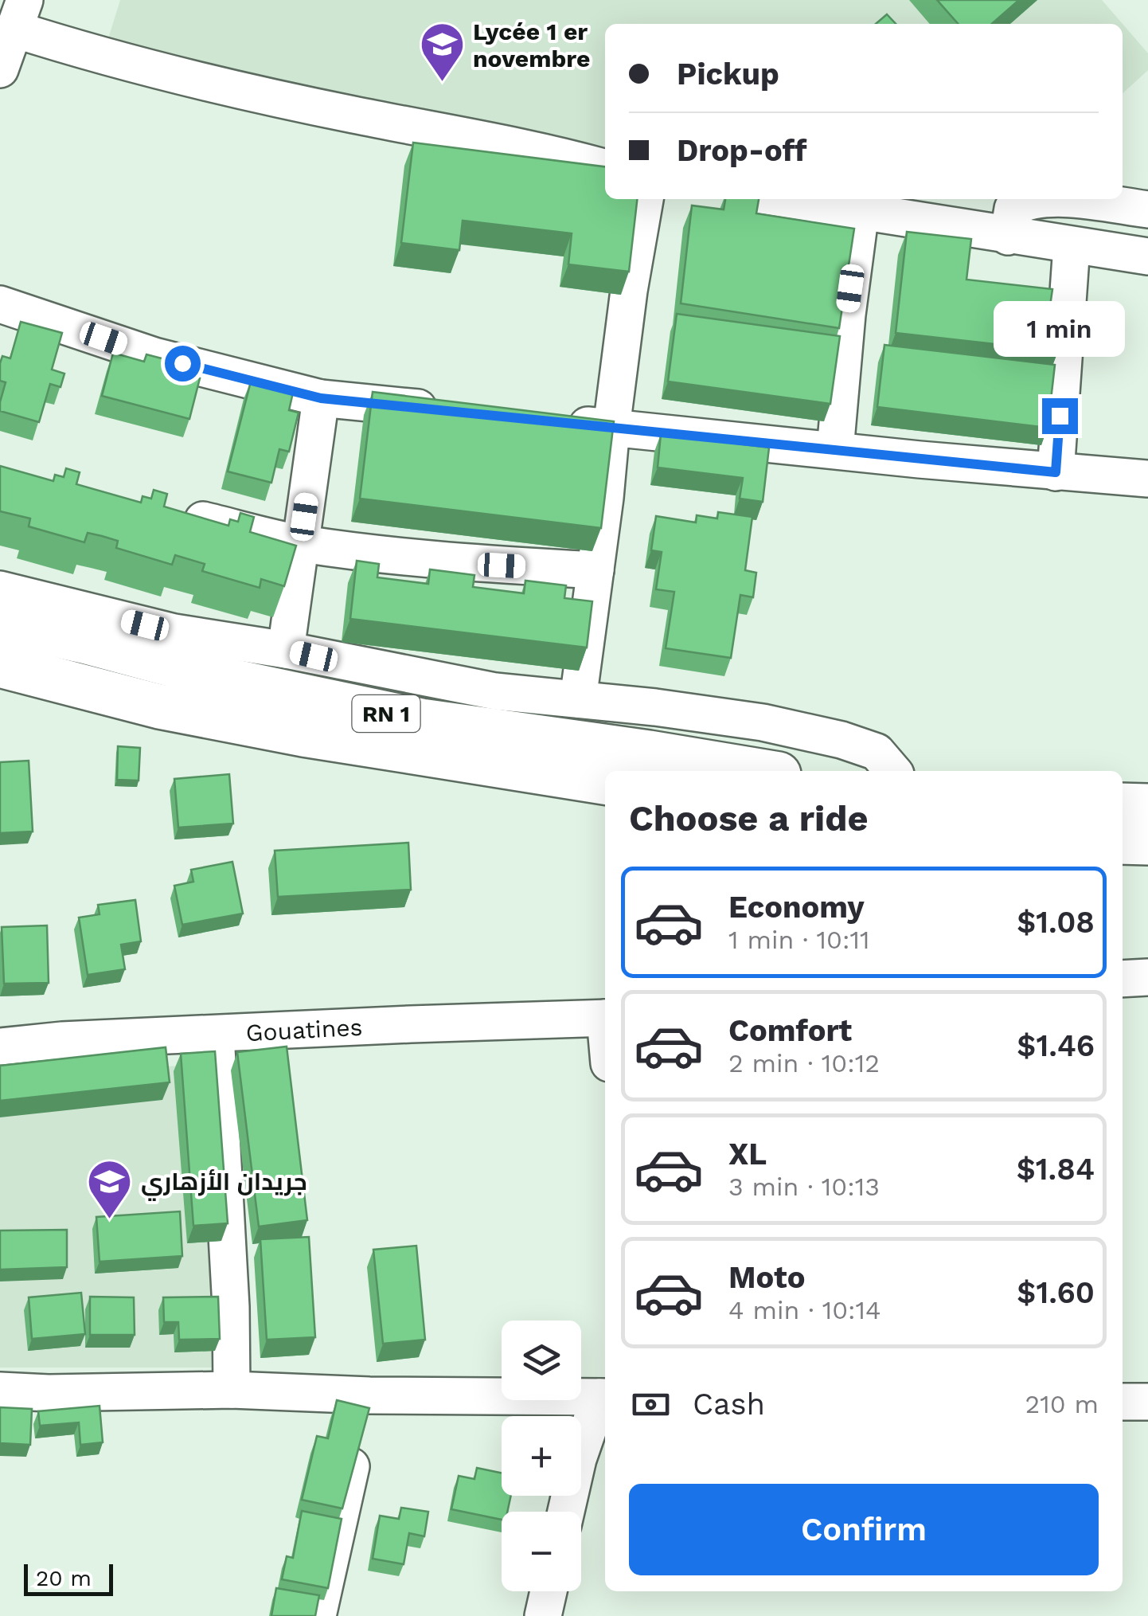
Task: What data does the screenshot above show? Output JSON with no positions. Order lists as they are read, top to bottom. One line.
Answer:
{"streets":{"highway":["RN 1"],"street":["Gouatines"]},"places":{"school or university":["Lycée 1 er novembre","جريدان الأزهاري"]},"scale_bar":"20 m","page":{"banner":["Pickup","Drop-off"],"bubble":"1 min","heading":"Choose a ride","list":[{"name":"Economy","note":"1 min · 10:11","value":"$1.08"},{"name":"Comfort","note":"2 min · 10:12","value":"$1.46"},{"name":"XL","note":"3 min · 10:13","value":"$1.84"},{"name":"Moto","note":"4 min · 10:14","value":"$1.60"}],"map_buttons":["+","−"],"pay":["Cash","210 m"],"buttons":"Confirm","scale":"20 m"}}
